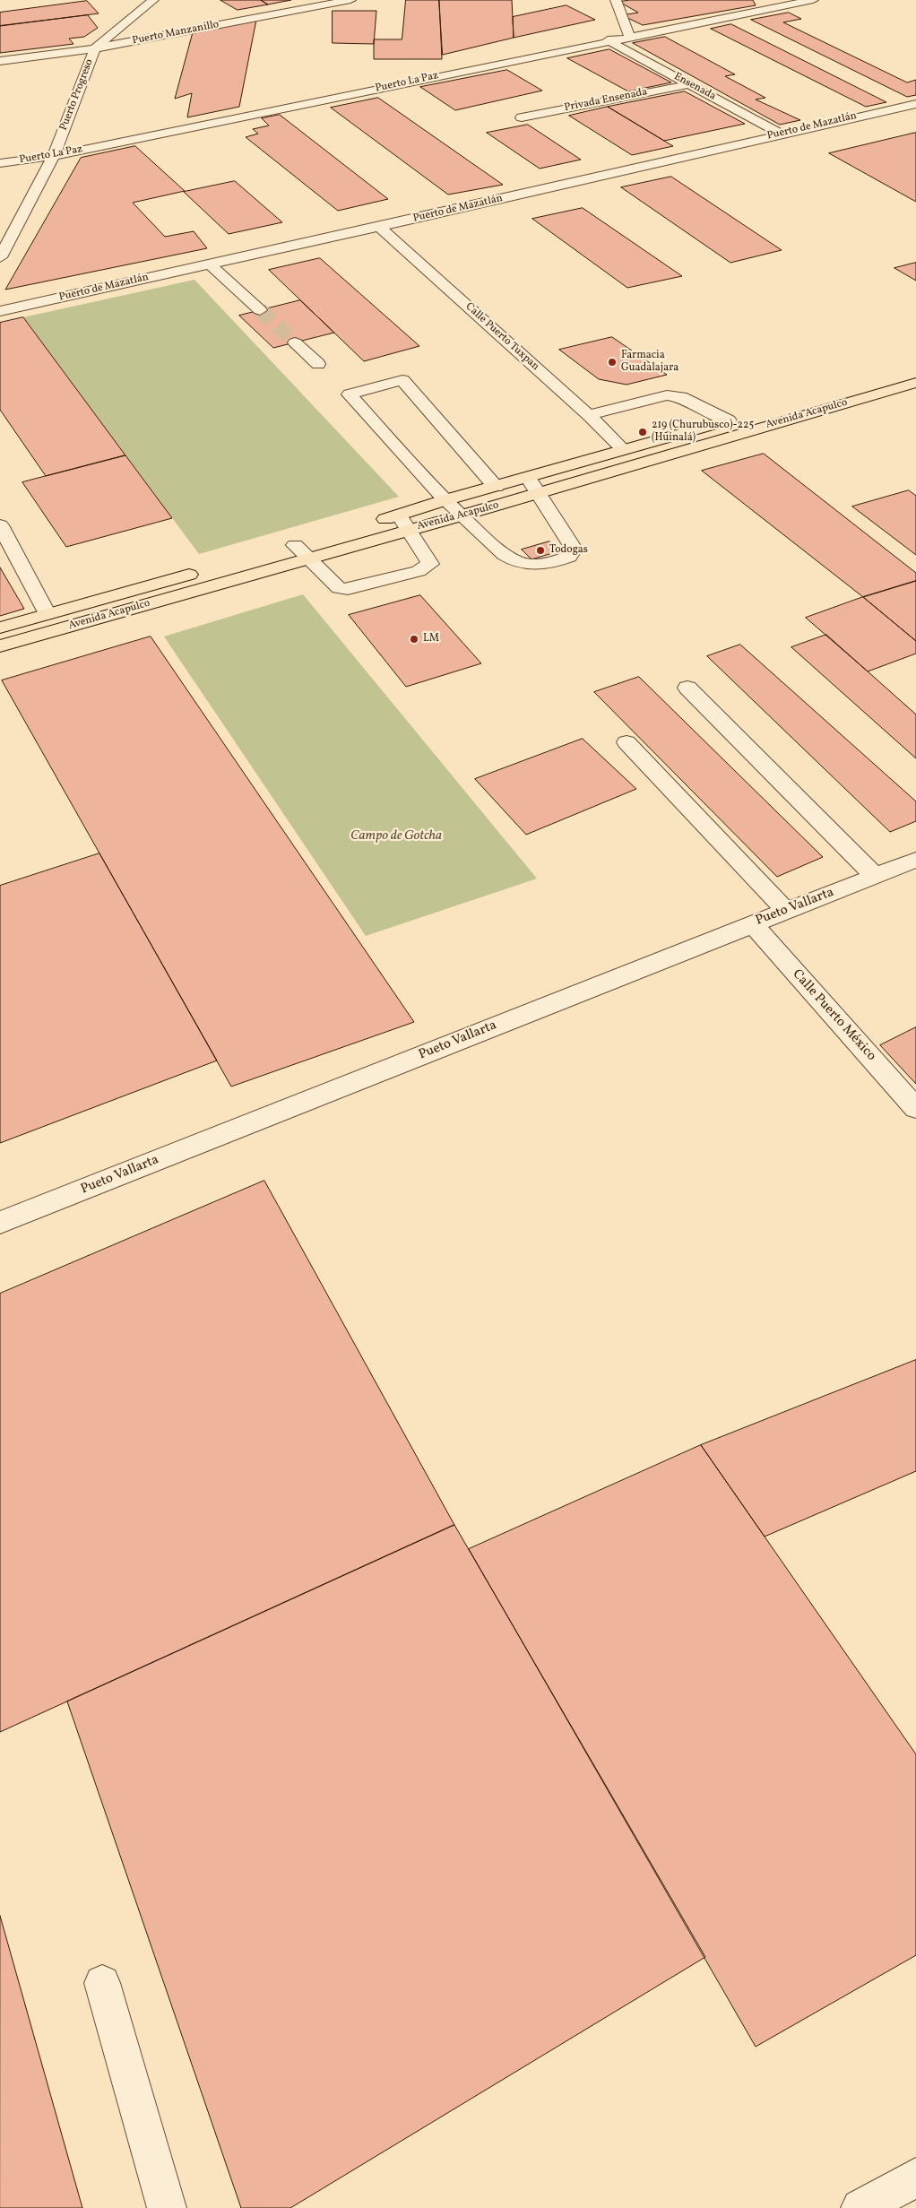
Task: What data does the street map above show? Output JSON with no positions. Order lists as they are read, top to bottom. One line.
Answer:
{"streets":{"main road":["Avenida Acapulco"],"street":["Puerto Manzanillo","Puerto La Paz","Ensenada","Puerto Progreso","Privada Ensenada","Puerto de Mazatlán","Calle Puerto Tuxpan","Pueto Vallarta","Calle Puerto México"]},"crossings":[["Puerto Manzanillo","Puerto Progreso"],["Puerto La Paz","Ensenada"],["Puerto La Paz","Puerto Progreso"],["Ensenada","Privada Ensenada"],["Ensenada","Puerto de Mazatlán"],["Puerto de Mazatlán","Calle Puerto Tuxpan"],["Calle Puerto Tuxpan","Avenida Acapulco"],["Pueto Vallarta","Calle Puerto México"]],"parks":["Campo de Gotcha"],"places":["Farmacia Guadalajara","219 (Churubusco)-225 (Huinalá)","Todogas","LM"]}
